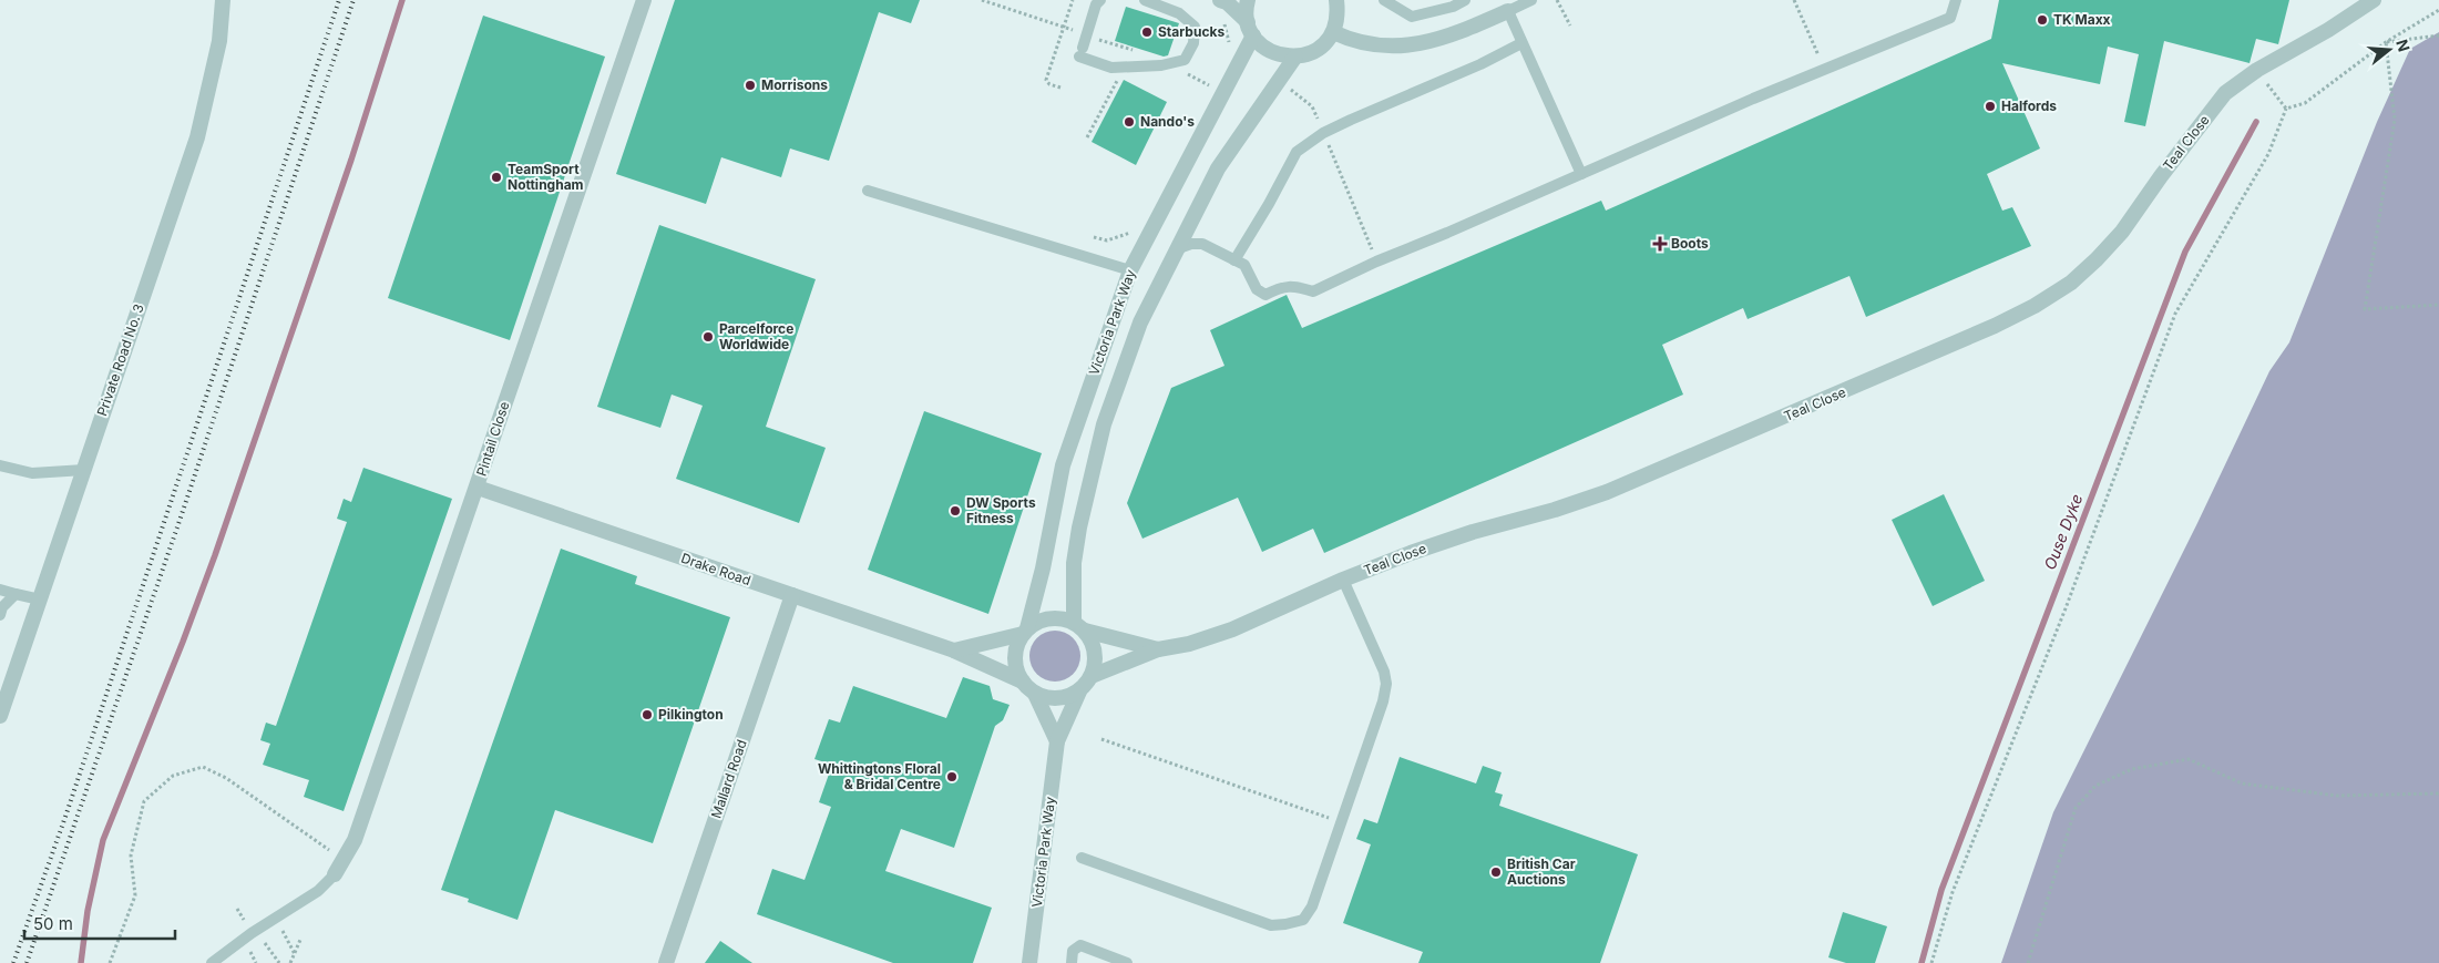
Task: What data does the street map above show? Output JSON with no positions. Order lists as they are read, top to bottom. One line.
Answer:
{"streets":{"street":["Teal Close","Victoria Park Way","Private Road No. 3","Pintail Close","Drake Road","Mallard Road"]},"crossings":[["Teal Close","Victoria Park Way"],["Teal Close","Drake Road"],["Victoria Park Way","Drake Road"],["Pintail Close","Drake Road"],["Drake Road","Mallard Road"]],"water":["Ouse Dyke"],"places":{"other":["TK Maxx","Starbucks","Morrisons","Halfords","Nando's","TeamSport Nottingham","Parcelforce Worldwide","DW Sports Fitness","Pilkington","Whittingtons Floral & Bridal Centre","British Car Auctions"],"health":["Boots"]},"scale_bar":"50 m","north":"right"}
